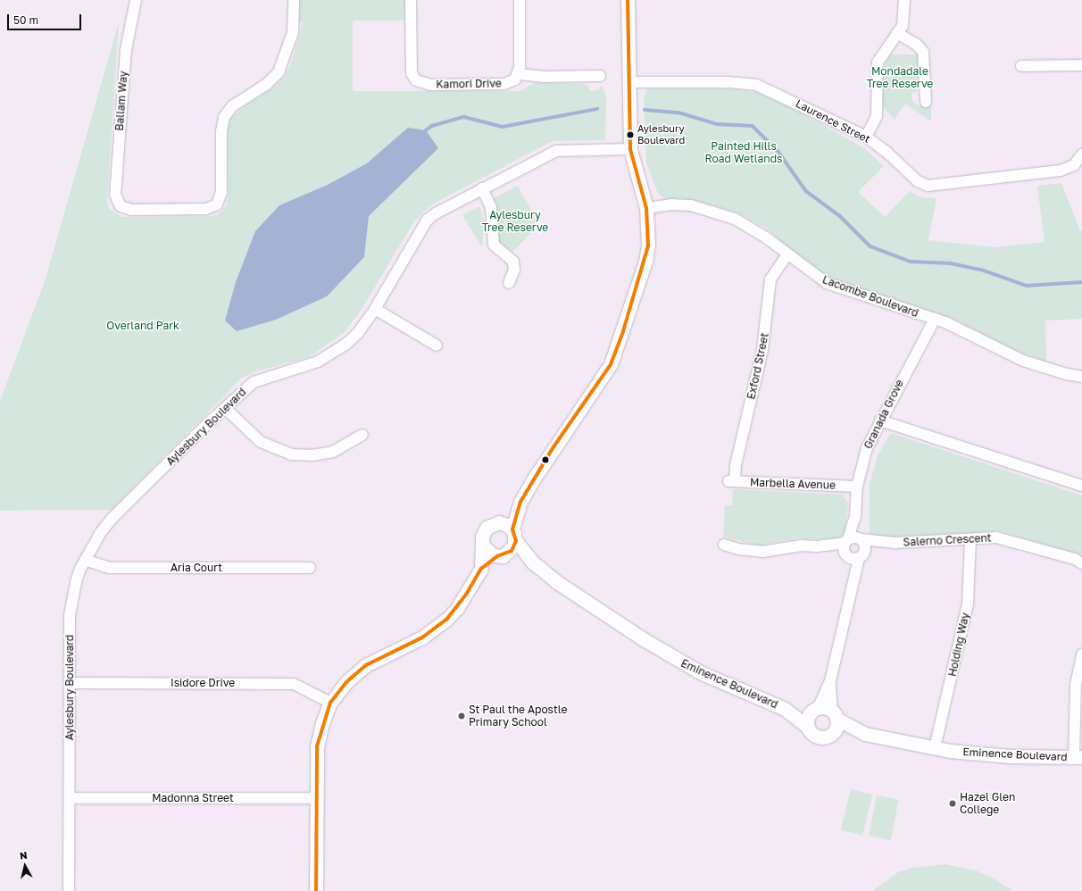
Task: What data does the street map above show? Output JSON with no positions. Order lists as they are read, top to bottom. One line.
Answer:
{"streets":{"street":["Kamori Drive","Ballam Way","Laurence Street","Lacombe Boulevard","Exford Street","Granada Grove","Aylesbury Boulevard","Marbella Avenue","Salerno Crescent","Aria Court","Holding Way","Isidore Drive","Eminence Boulevard","Madonna Street"]},"crossings":[["Lacombe Boulevard","Exford Street"],["Lacombe Boulevard","Granada Grove"],["Exford Street","Marbella Avenue"],["Granada Grove","Marbella Avenue"],["Granada Grove","Salerno Crescent"],["Aylesbury Boulevard","Aria Court"],["Aylesbury Boulevard","Isidore Drive"],["Aylesbury Boulevard","Madonna Street"],["Salerno Crescent","Holding Way"],["Holding Way","Eminence Boulevard"]],"parks":["Mondadale Tree Reserve","Painted Hills Road Wetlands","Aylesbury Tree Reserve","Overland Park"],"places":["Aylesbury Boulevard","St Paul the Apostle Primary School","Hazel Glen College"],"scale_bar":"50 m","north":"top"}
